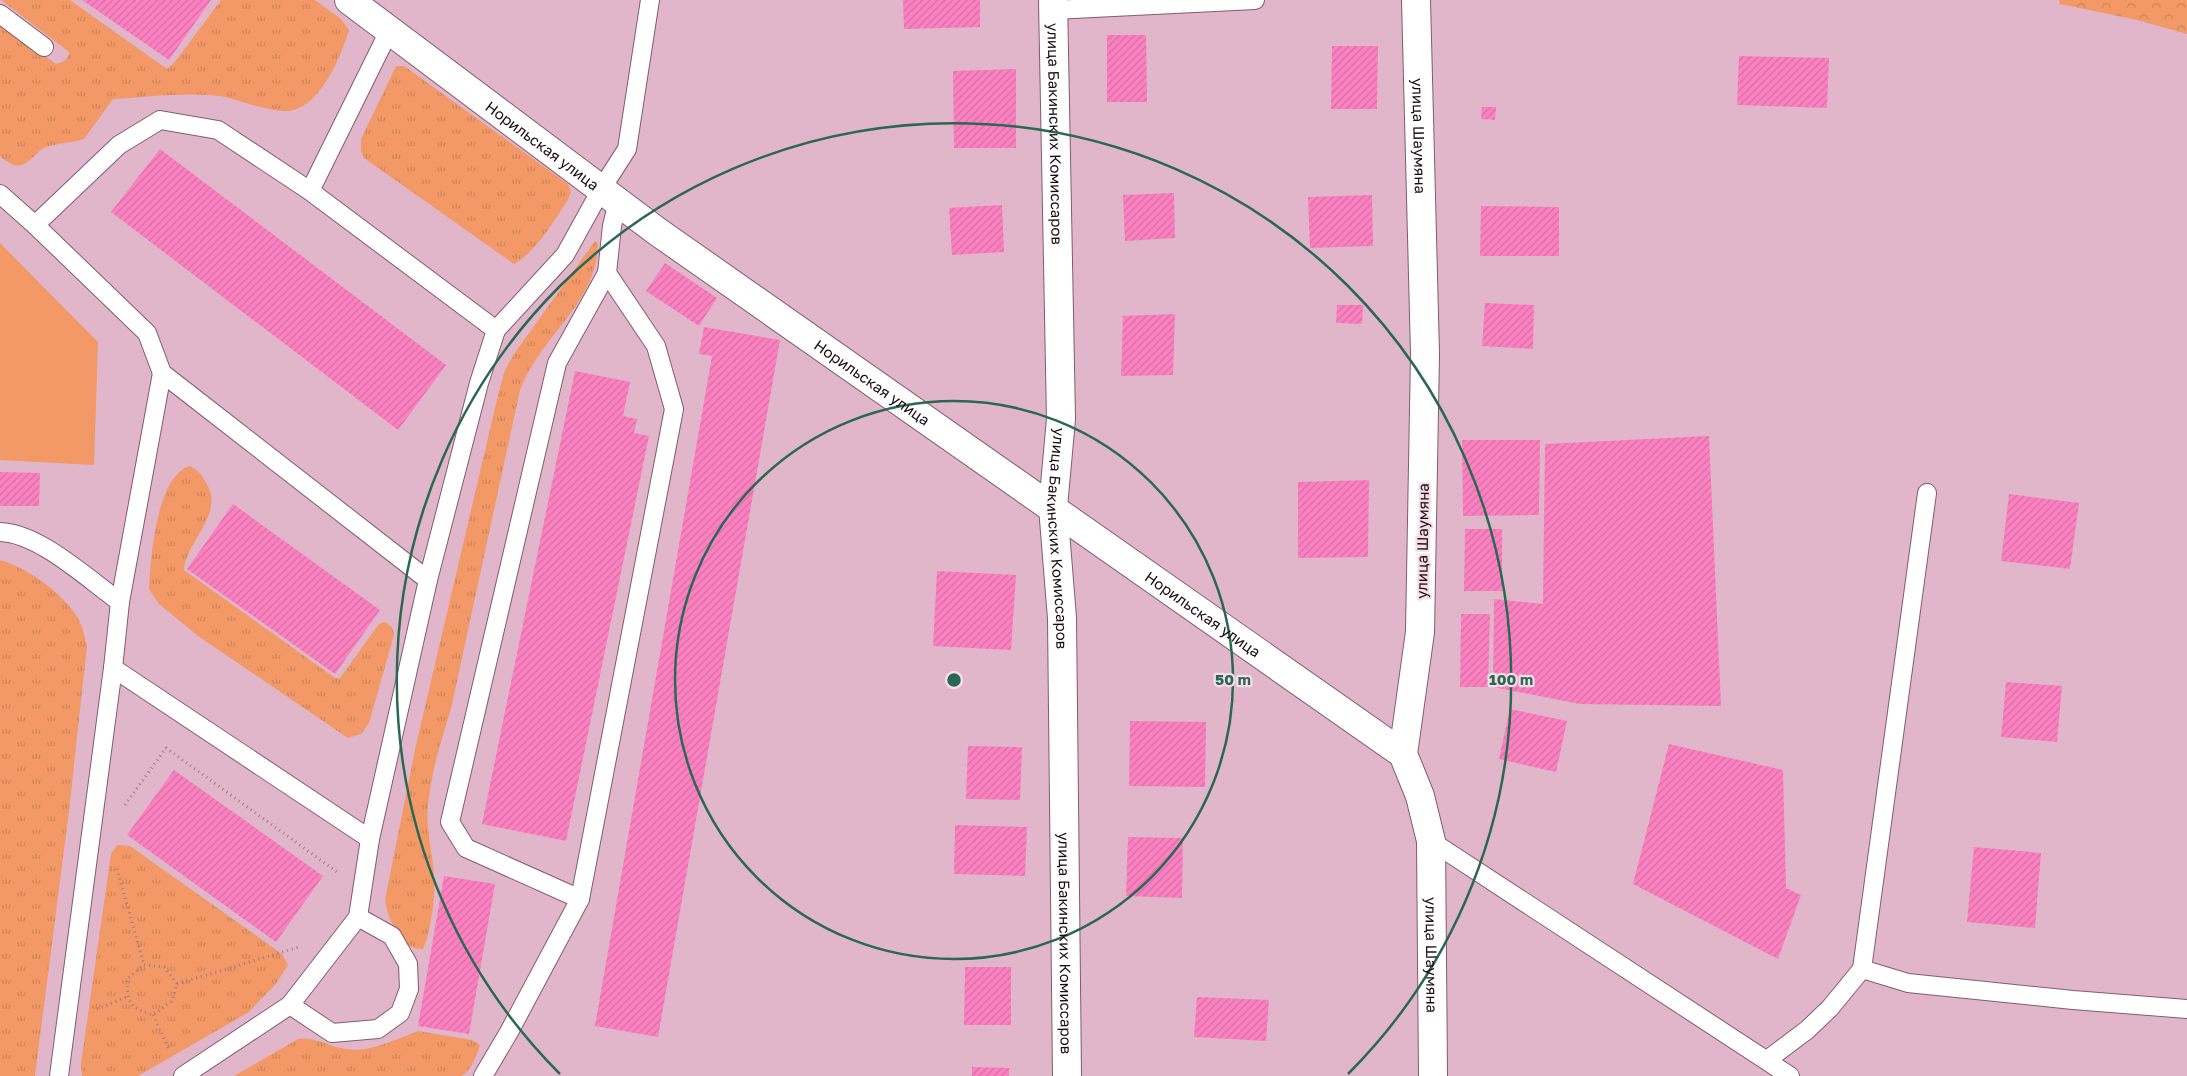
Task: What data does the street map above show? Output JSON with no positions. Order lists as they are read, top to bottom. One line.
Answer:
{"streets":{"street":["улица Бакинских Комиссаров","улица Шаумяна","Норильская улица"]},"crossings":[["улица Бакинских Комиссаров","Норильская улица"],["улица Шаумяна","Норильская улица"]],"rings":["50 m","100 m"]}
